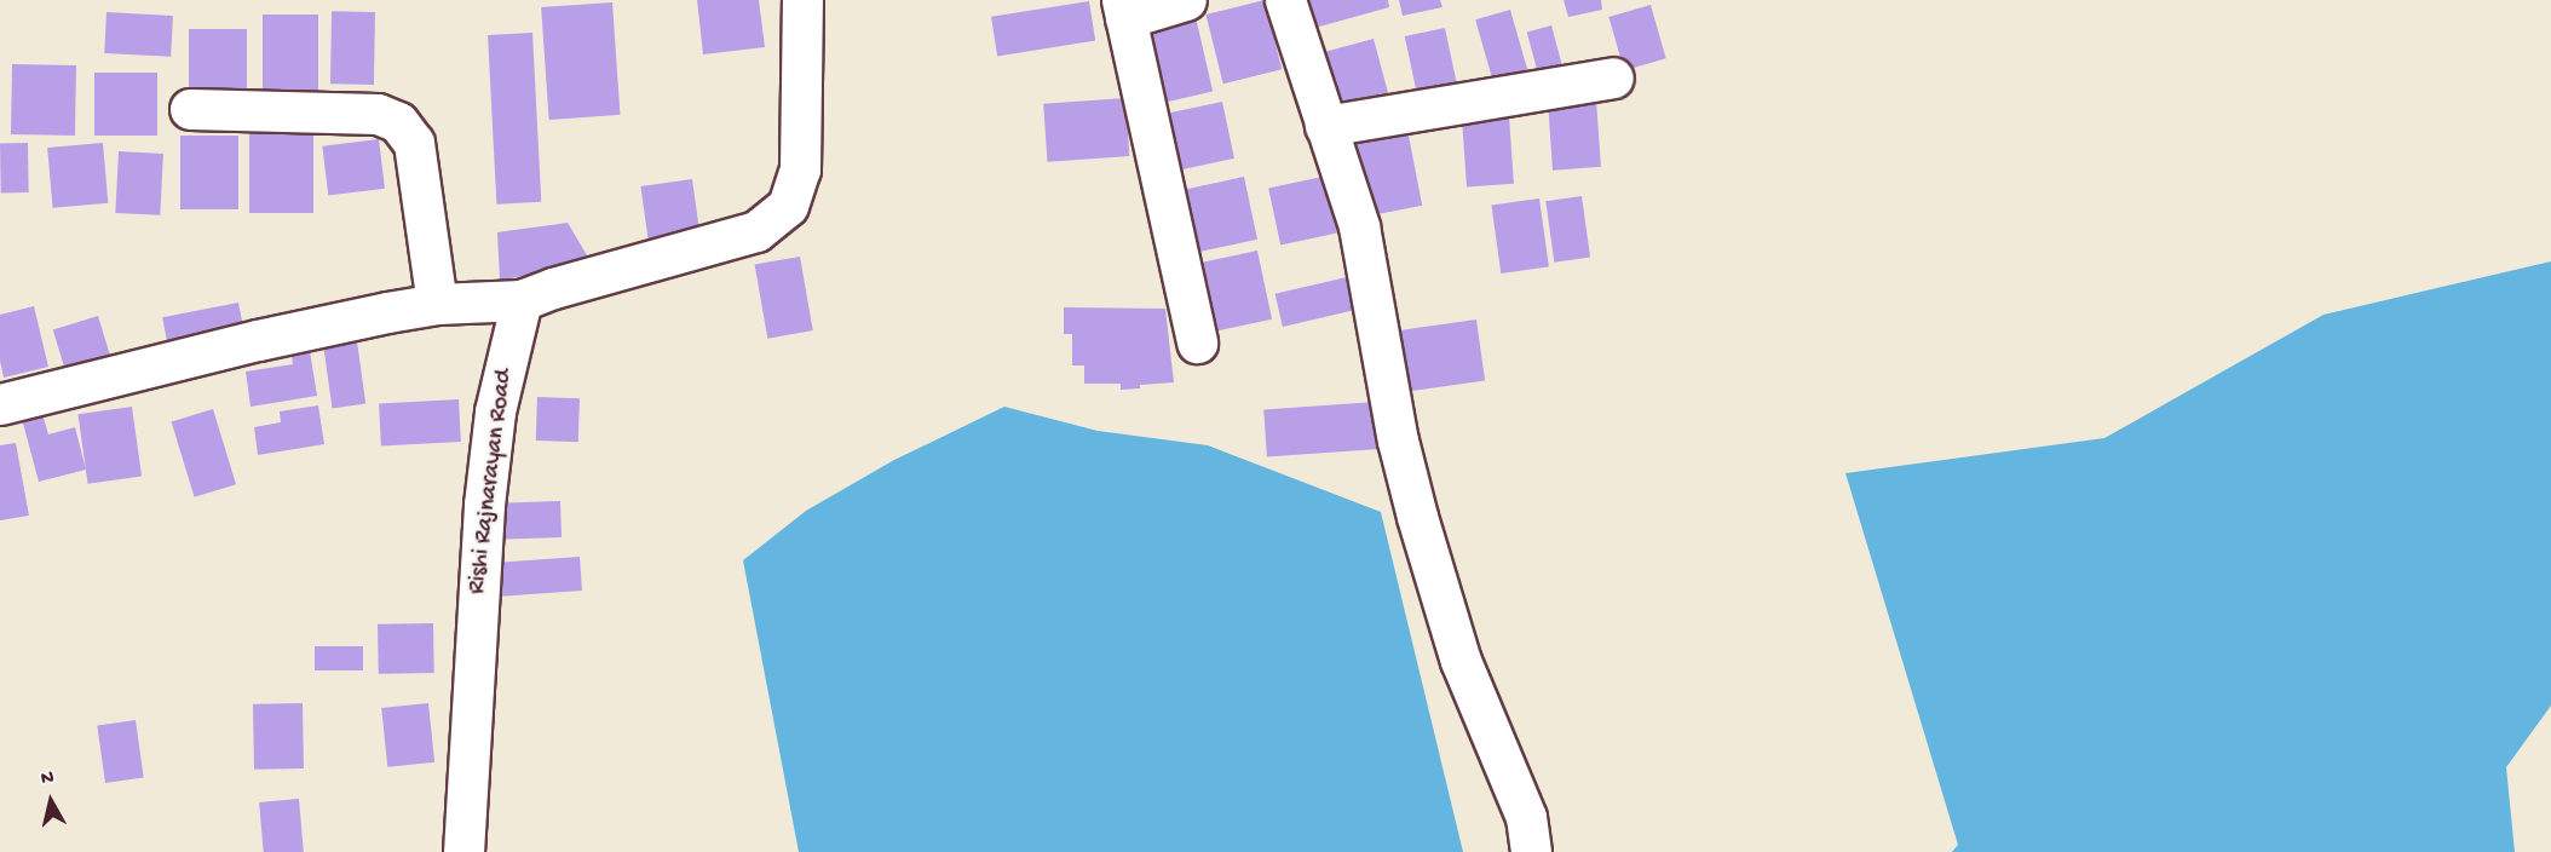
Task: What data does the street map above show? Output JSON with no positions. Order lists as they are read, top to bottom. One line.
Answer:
{"streets":{"street":["Rishi Rajnarayan Road"]},"north":"top"}
